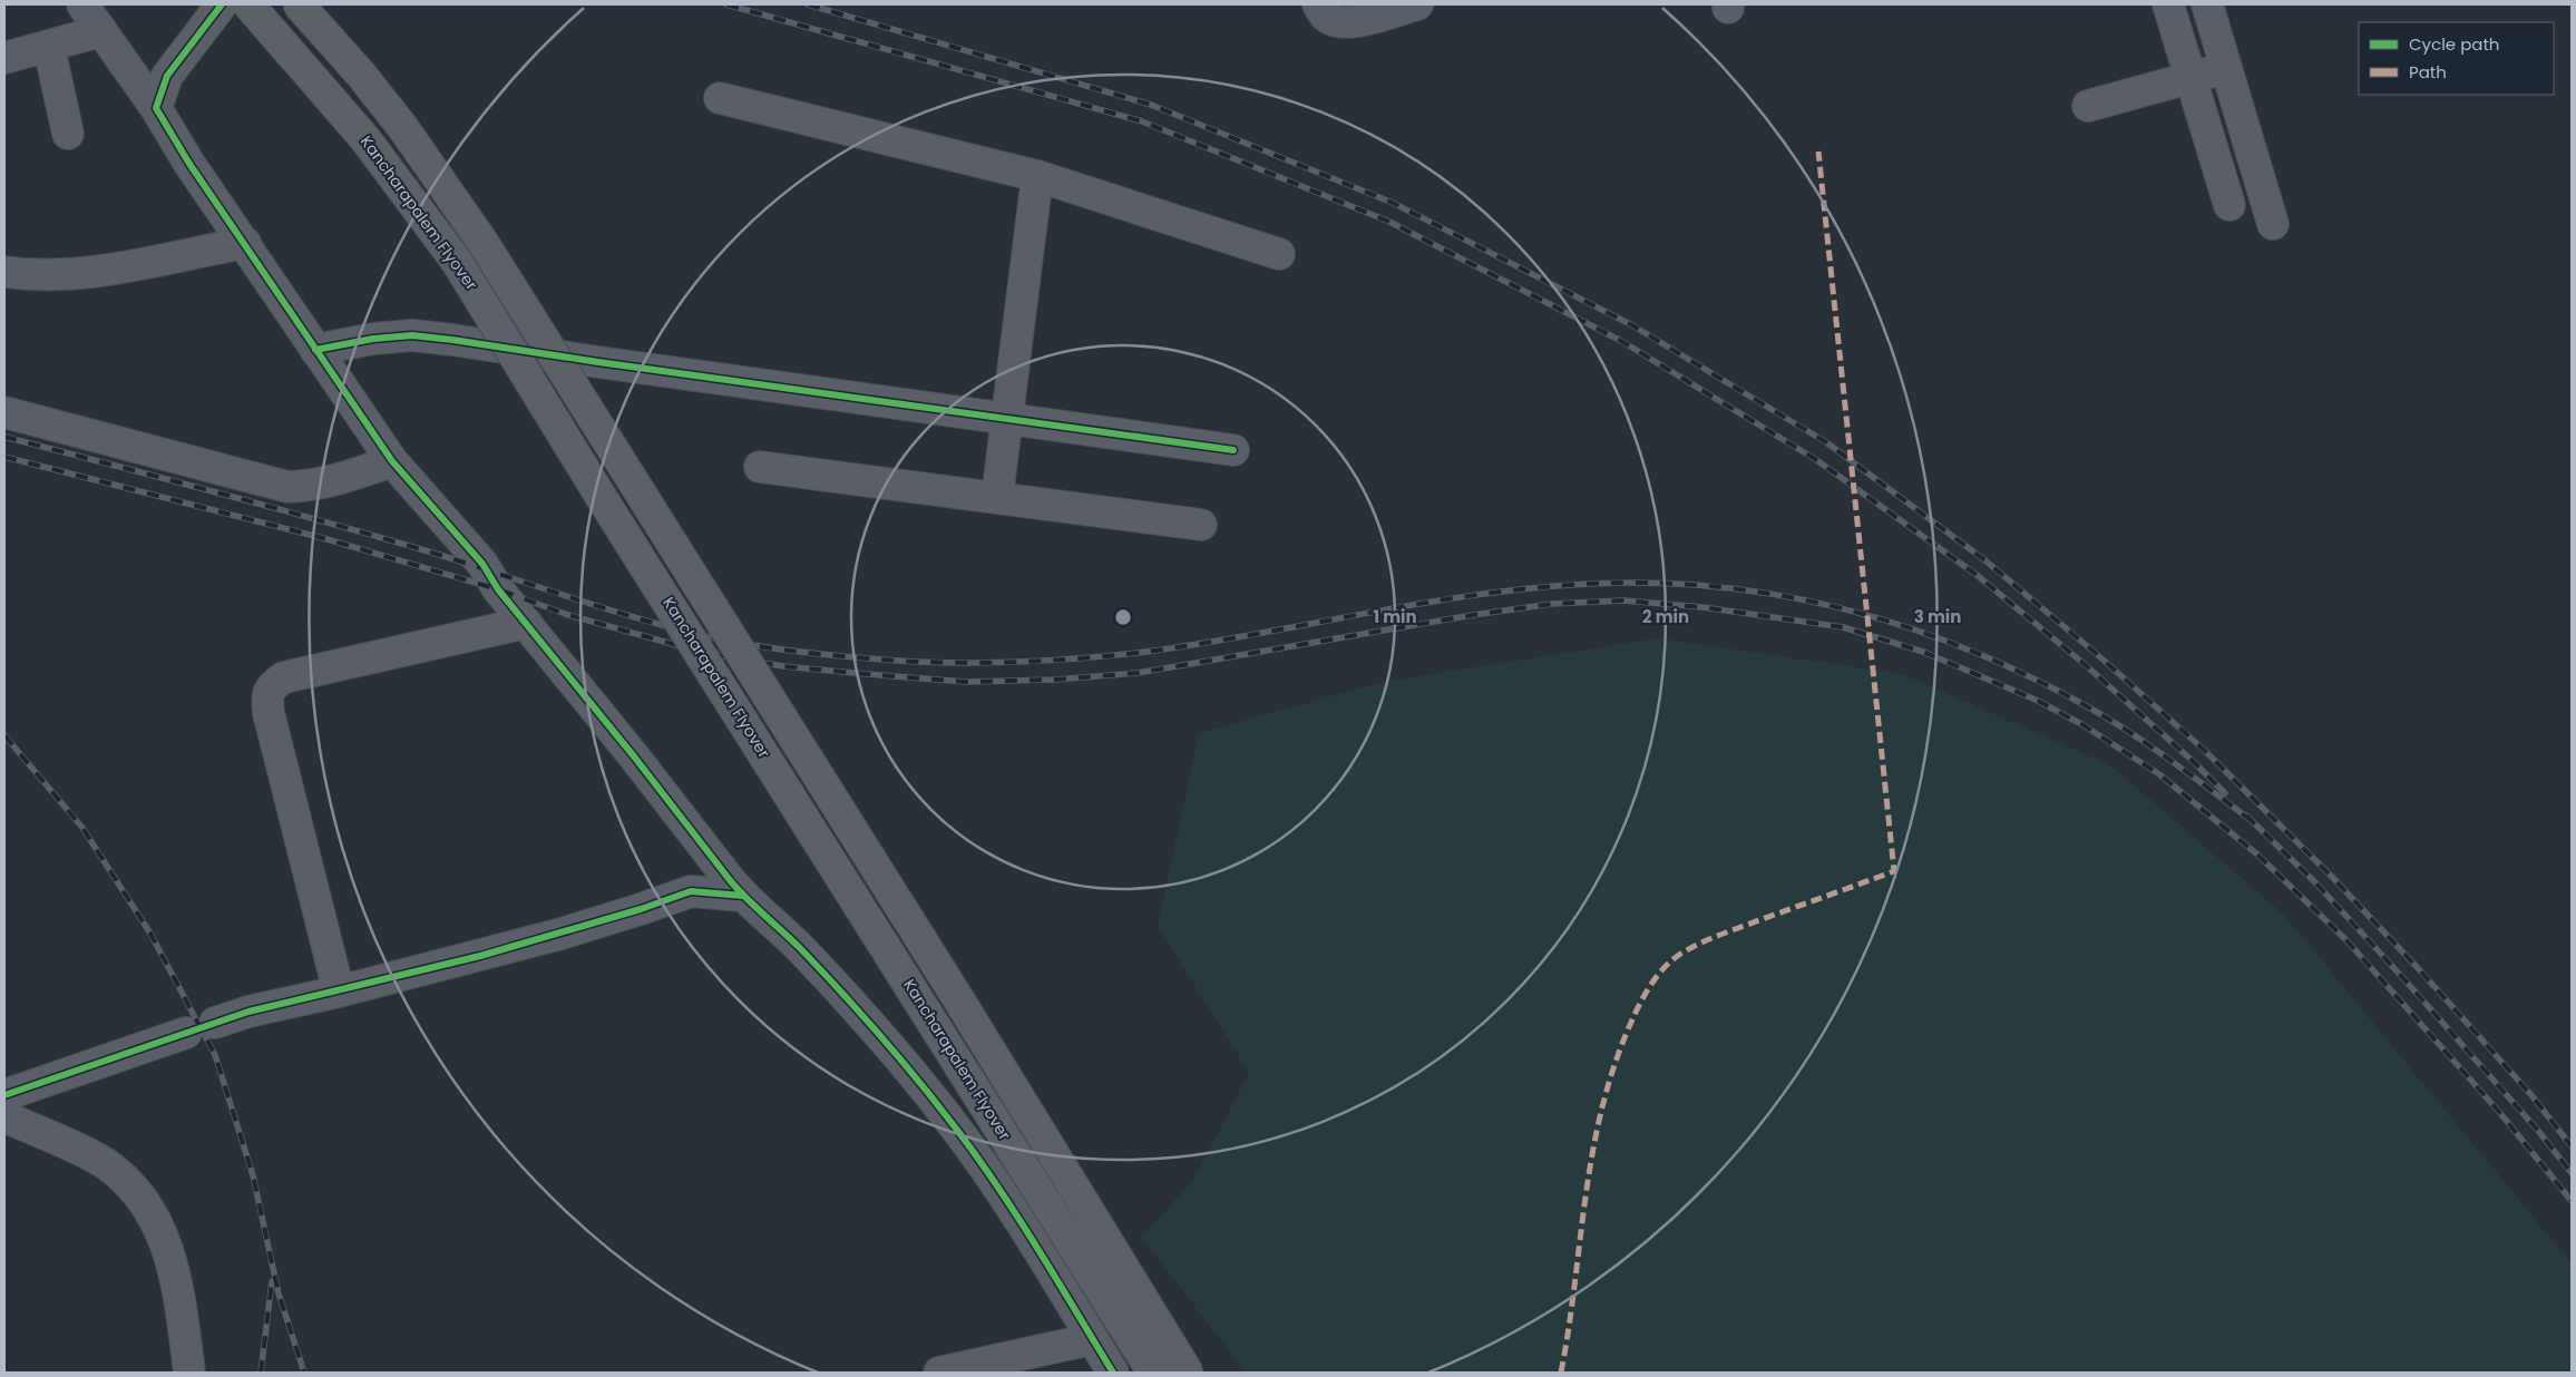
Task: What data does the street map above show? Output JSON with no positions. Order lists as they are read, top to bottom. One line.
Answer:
{"streets":{"main road":["Kancharapalem Flyover"]},"legend":["Cycle path","Path"],"rings":["1 min","2 min","3 min"]}
